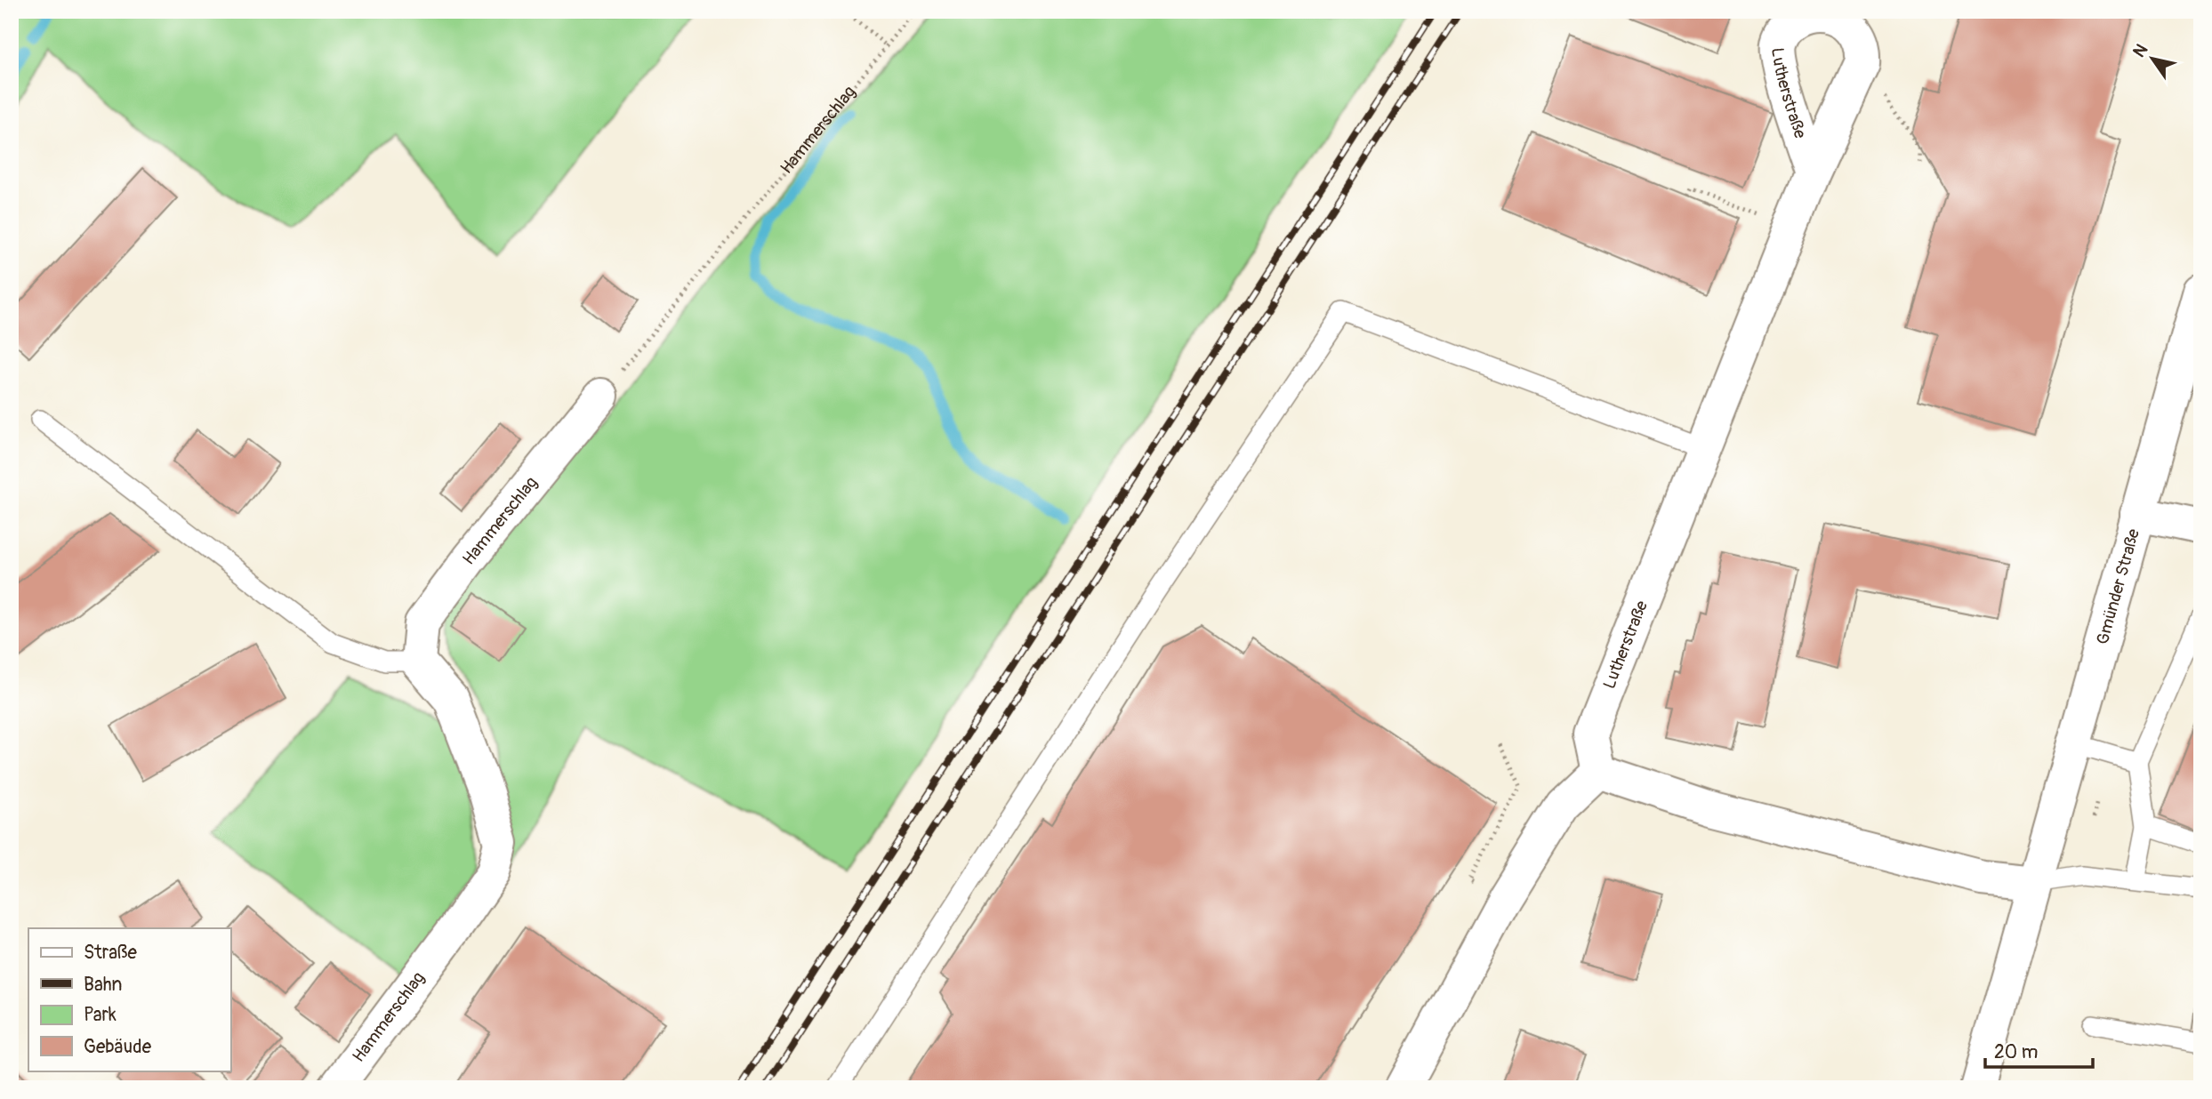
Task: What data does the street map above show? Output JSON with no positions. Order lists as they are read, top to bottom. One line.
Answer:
{"streets":{"street":["Lutherstraße","Hammerschlag","Gmünder Straße"]},"legend":["Straße","Bahn","Park","Gebäude"],"scale_bar":"20 m","north":"top left"}
